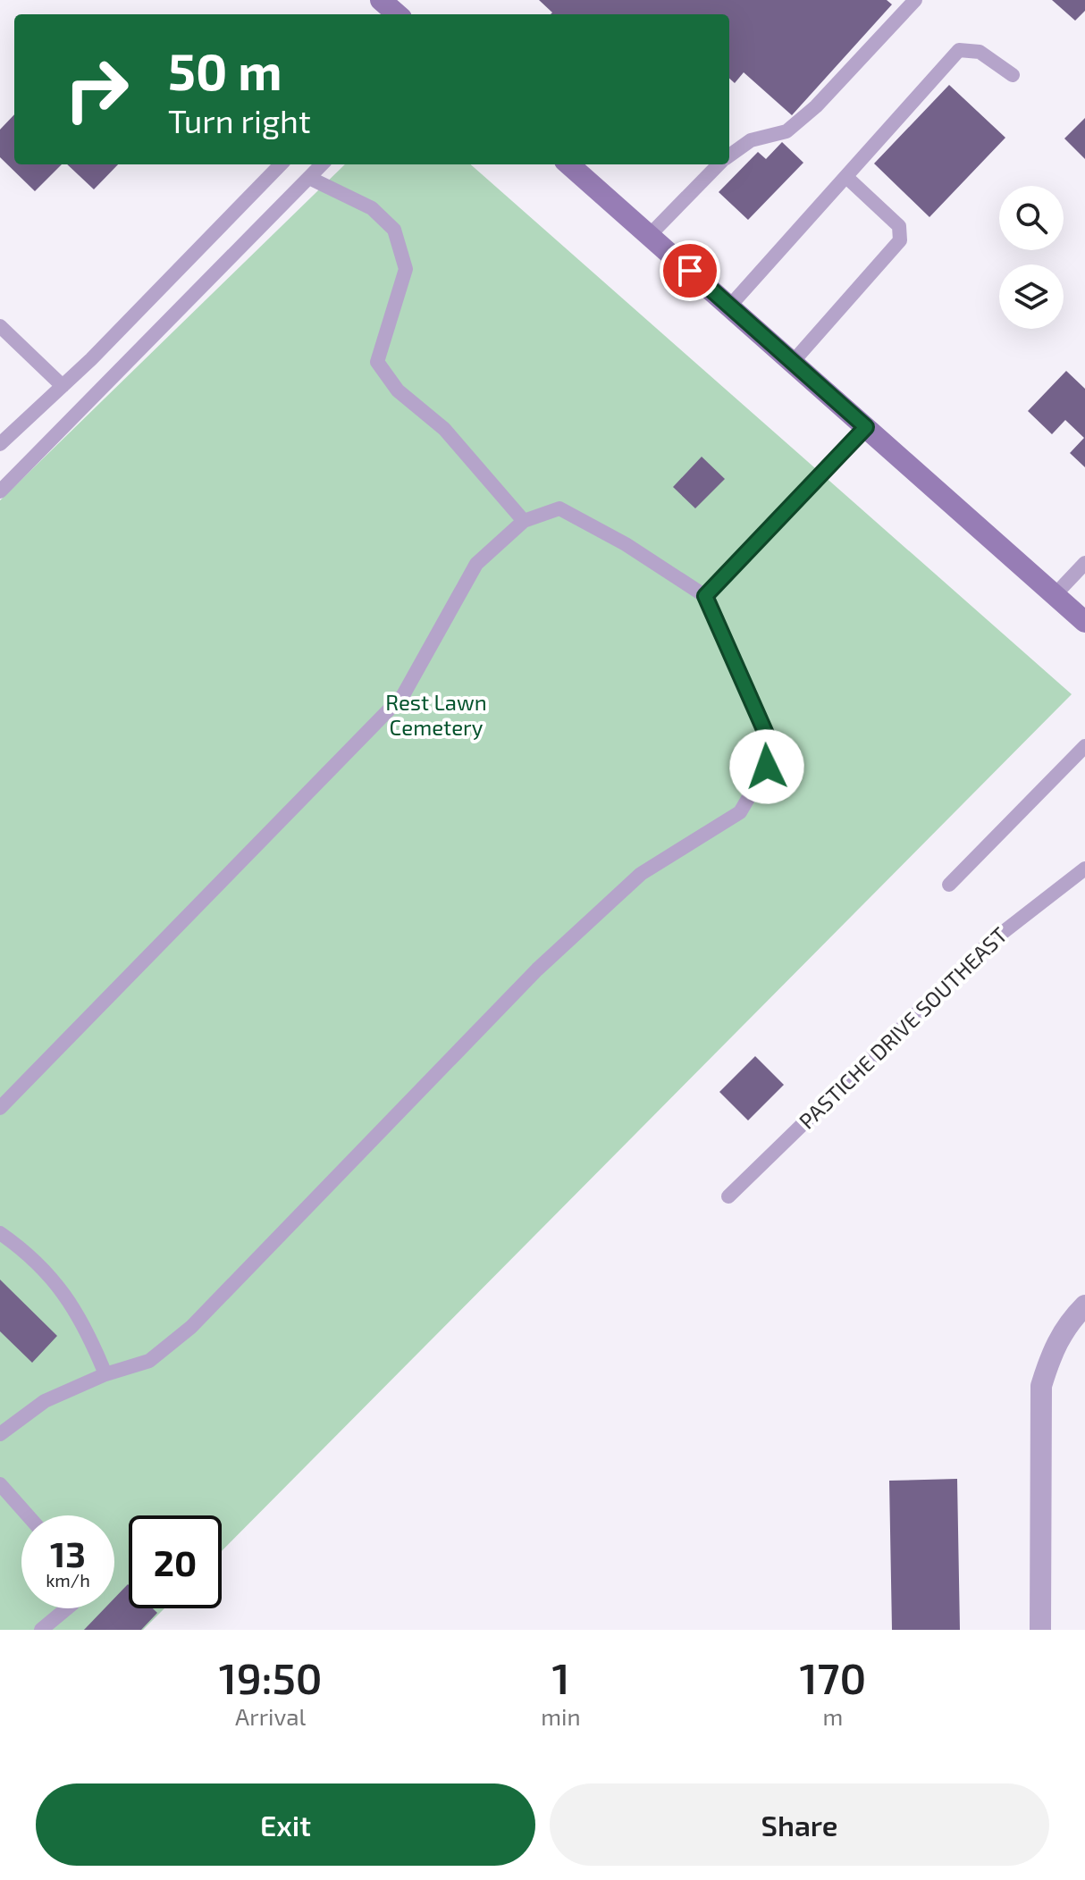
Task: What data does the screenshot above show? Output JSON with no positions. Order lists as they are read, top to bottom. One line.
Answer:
{"streets":{"lane":["PASTICHE DRIVE SOUTHEAST"]},"parks":["Rest Lawn Cemetery"],"page":{"turn":["50 m","Turn right"],"speed":"13 km/h","limit":"20","eta":["19:50","Arrival","1","min","170","m"],"buttons":["Exit","Share"]}}
